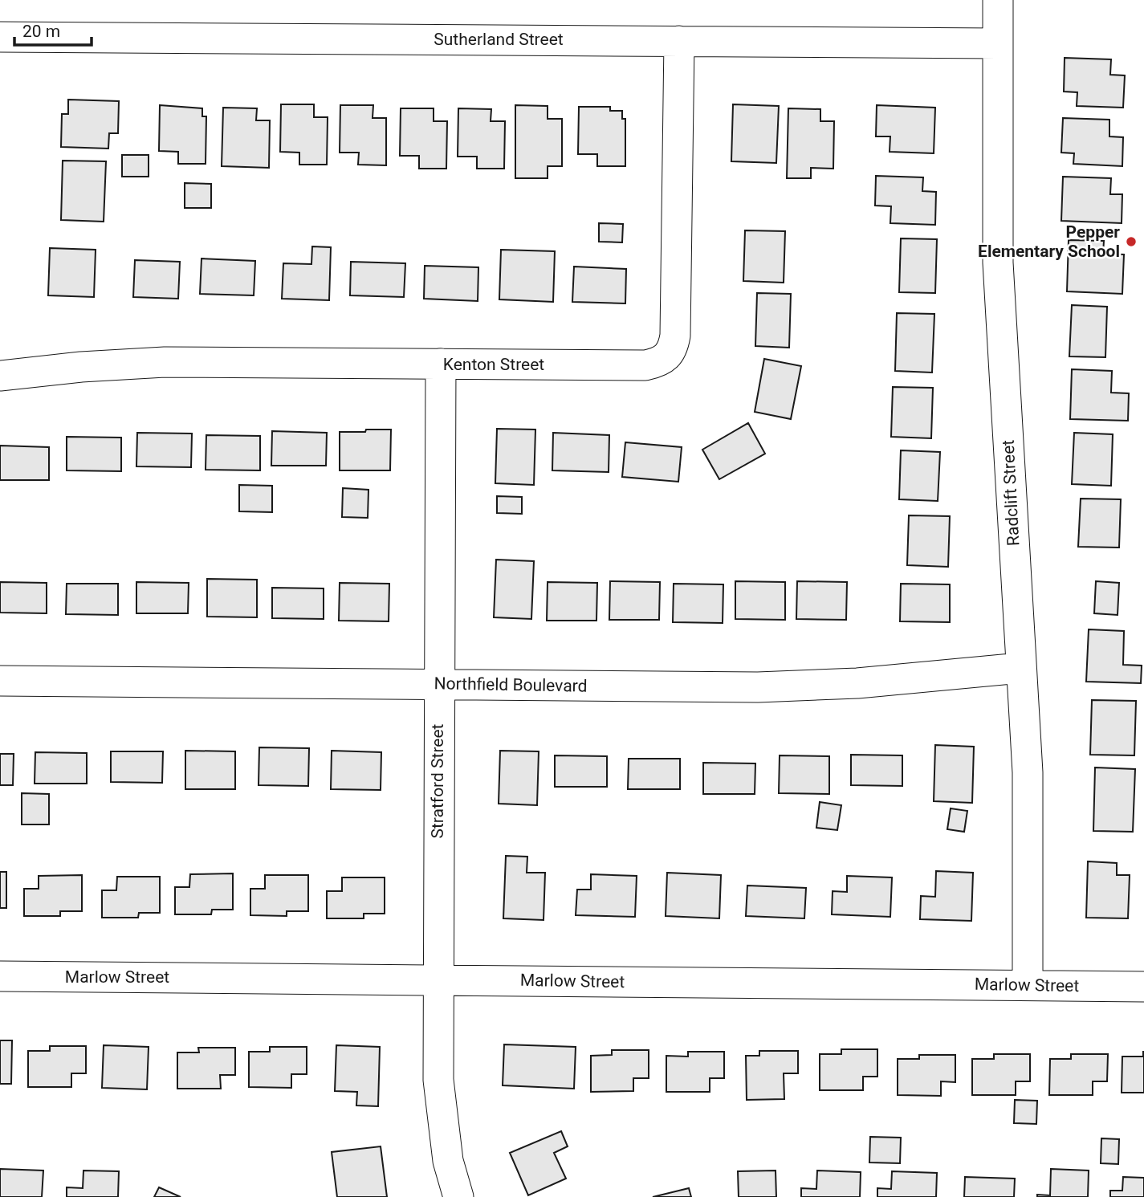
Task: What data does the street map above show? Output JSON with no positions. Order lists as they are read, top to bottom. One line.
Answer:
{"streets":{"street":["Sutherland Street","Kenton Street","Radclift Street","Northfield Boulevard","Stratford Street","Marlow Street"]},"crossings":[["Sutherland Street","Kenton Street"],["Sutherland Street","Radclift Street"],["Kenton Street","Stratford Street"],["Radclift Street","Northfield Boulevard"],["Radclift Street","Marlow Street"],["Northfield Boulevard","Stratford Street"],["Stratford Street","Marlow Street"]],"places":["Pepper Elementary School"],"scale_bar":"20 m"}
